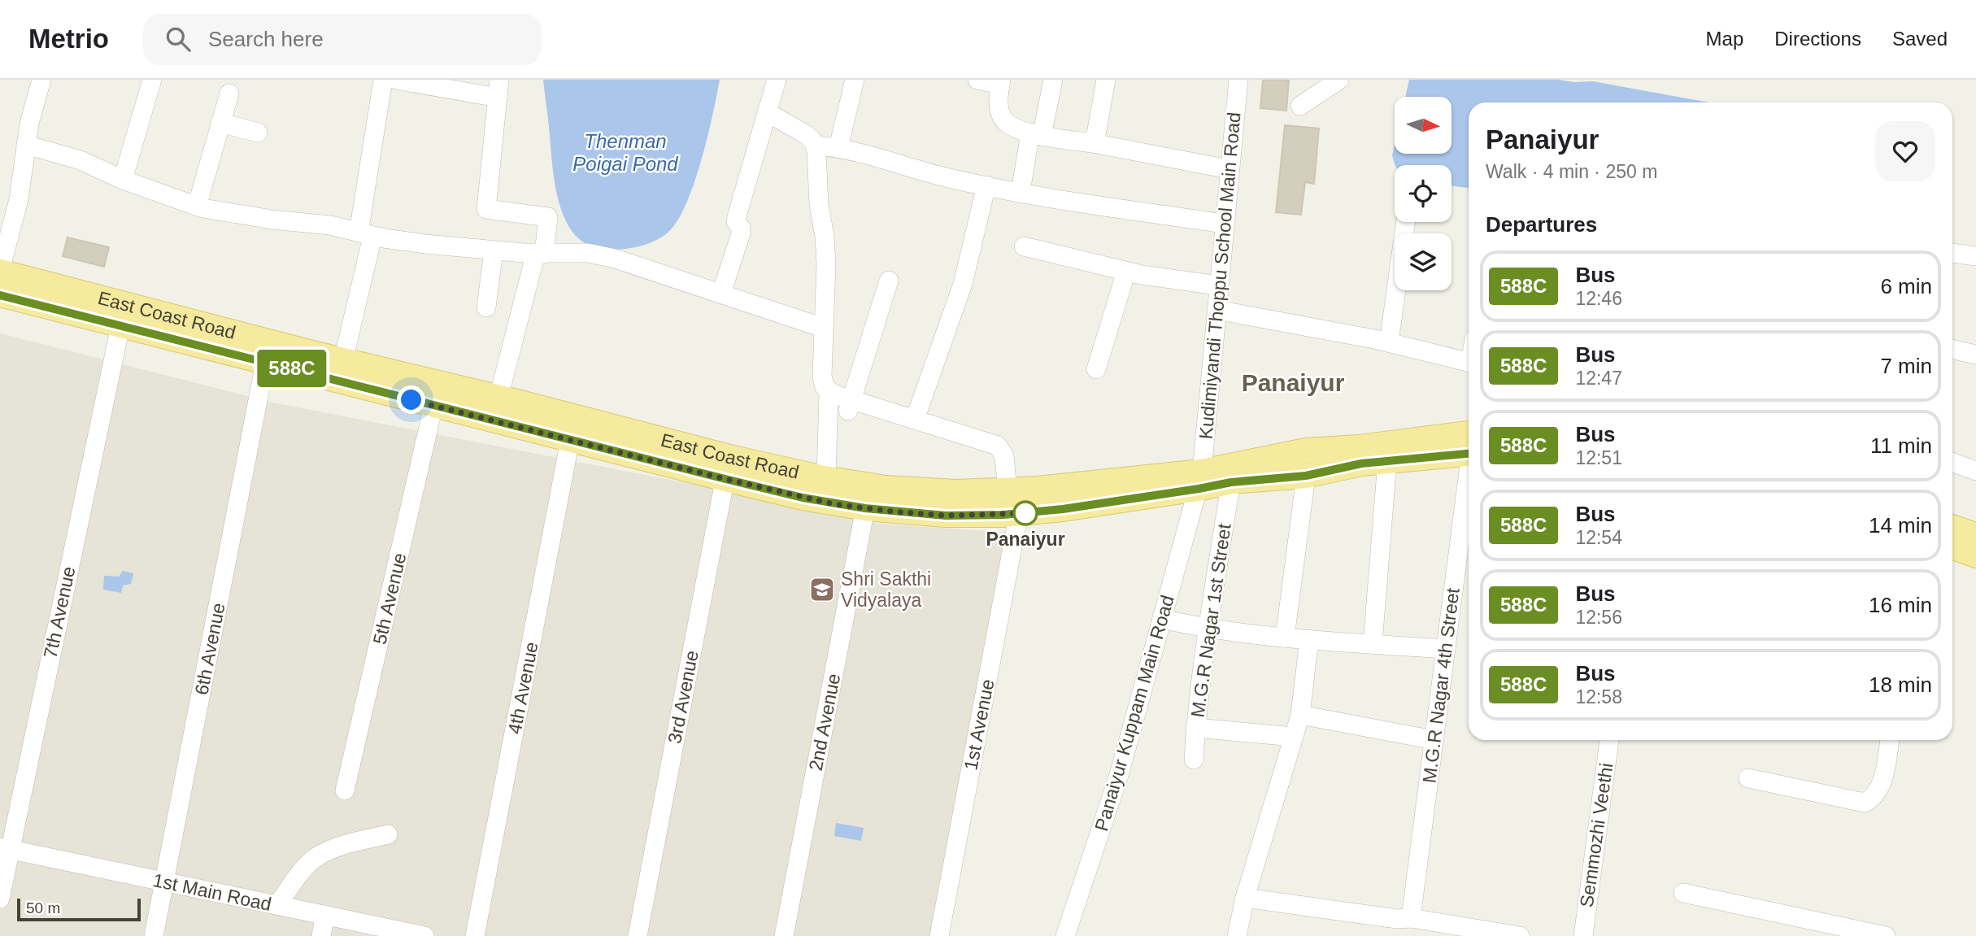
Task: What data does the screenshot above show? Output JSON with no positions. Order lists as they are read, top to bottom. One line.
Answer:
{"streets":{"main road":["East Coast Road"],"street":["Kudimiyandi Thoppu School Main Road","5th Avenue","7th Avenue","M.G.R Nagar 1st Street","6th Avenue","M.G.R Nagar 4th Street","4th Avenue","3rd Avenue","Panaiyur Kuppam Main Road","2nd Avenue","1st Avenue","Semmozhi Veethi","1st Main Road"]},"crossings":[["Kudimiyandi Thoppu School Main Road","East Coast Road"],["Kudimiyandi Thoppu School Main Road","Panaiyur Kuppam Main Road"],["East Coast Road","5th Avenue"],["East Coast Road","7th Avenue"],["East Coast Road","M.G.R Nagar 1st Street"],["East Coast Road","6th Avenue"],["East Coast Road","4th Avenue"],["East Coast Road","3rd Avenue"],["East Coast Road","Panaiyur Kuppam Main Road"],["East Coast Road","2nd Avenue"],["East Coast Road","1st Avenue"],["7th Avenue","1st Main Road"],["6th Avenue","1st Main Road"]],"districts":["Panaiyur"],"water":["Thenman Poigai Pond"],"places":{"other":["Panaiyur"],"school or university":["Shri Sakthi Vidyalaya"]},"lines":["bus line 588C"],"scale_bar":"50 m","north":"right","page":{"header":"Metrio","search":"Search here","nav":["Map","Directions","Saved"],"on_map":"588C","heading":[["Panaiyur","Walk · 4 min · 250 m"],"Departures"],"list":[{"mark":"588C","name":"Bus","note":"12:46","value":"6 min"},{"mark":"588C","name":"Bus","note":"12:47","value":"7 min"},{"mark":"588C","name":"Bus","note":"12:51","value":"11 min"},{"mark":"588C","name":"Bus","note":"12:54","value":"14 min"},{"mark":"588C","name":"Bus","note":"12:56","value":"16 min"},{"mark":"588C","name":"Bus","note":"12:58","value":"18 min"}],"scale":"50 m"}}
